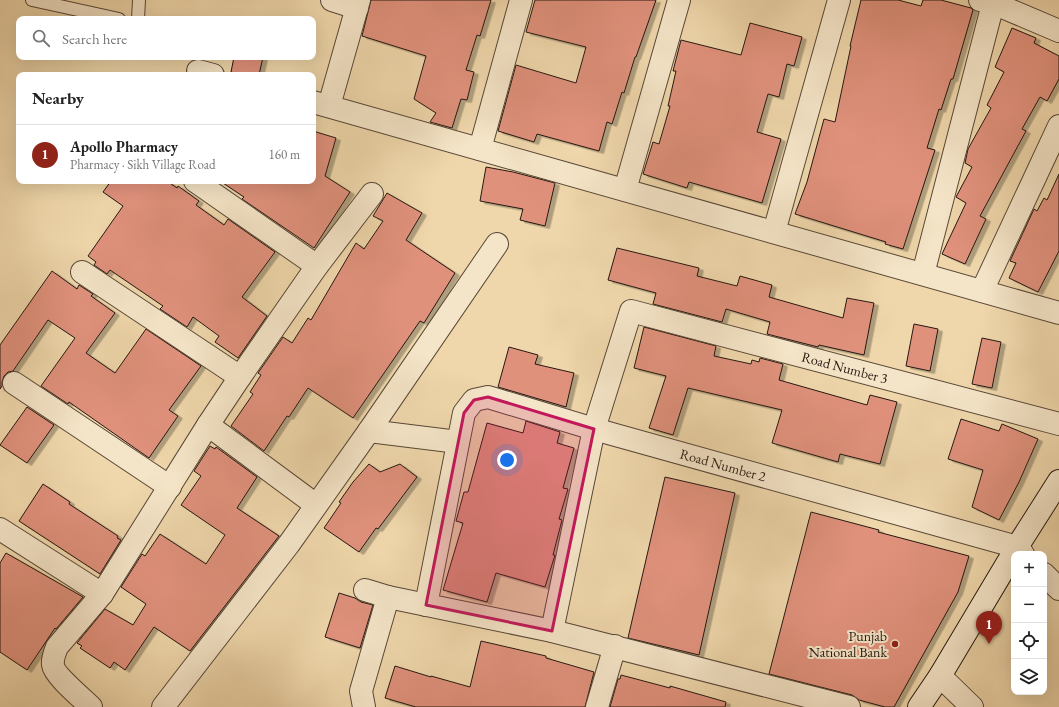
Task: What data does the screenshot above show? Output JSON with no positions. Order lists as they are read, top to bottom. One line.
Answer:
{"streets":{"street":["Road Number 3","Road Number 2"]},"crossings":[["Road Number 3","Road Number 2"]],"places":["Punjab National Bank"],"page":{"search":"Search here","heading":"Nearby","list":[{"mark":"1","name":"Apollo Pharmacy","note":"Pharmacy · Sikh Village Road","value":"160 m"}],"map_buttons":["+","−"],"pins":"1"}}
